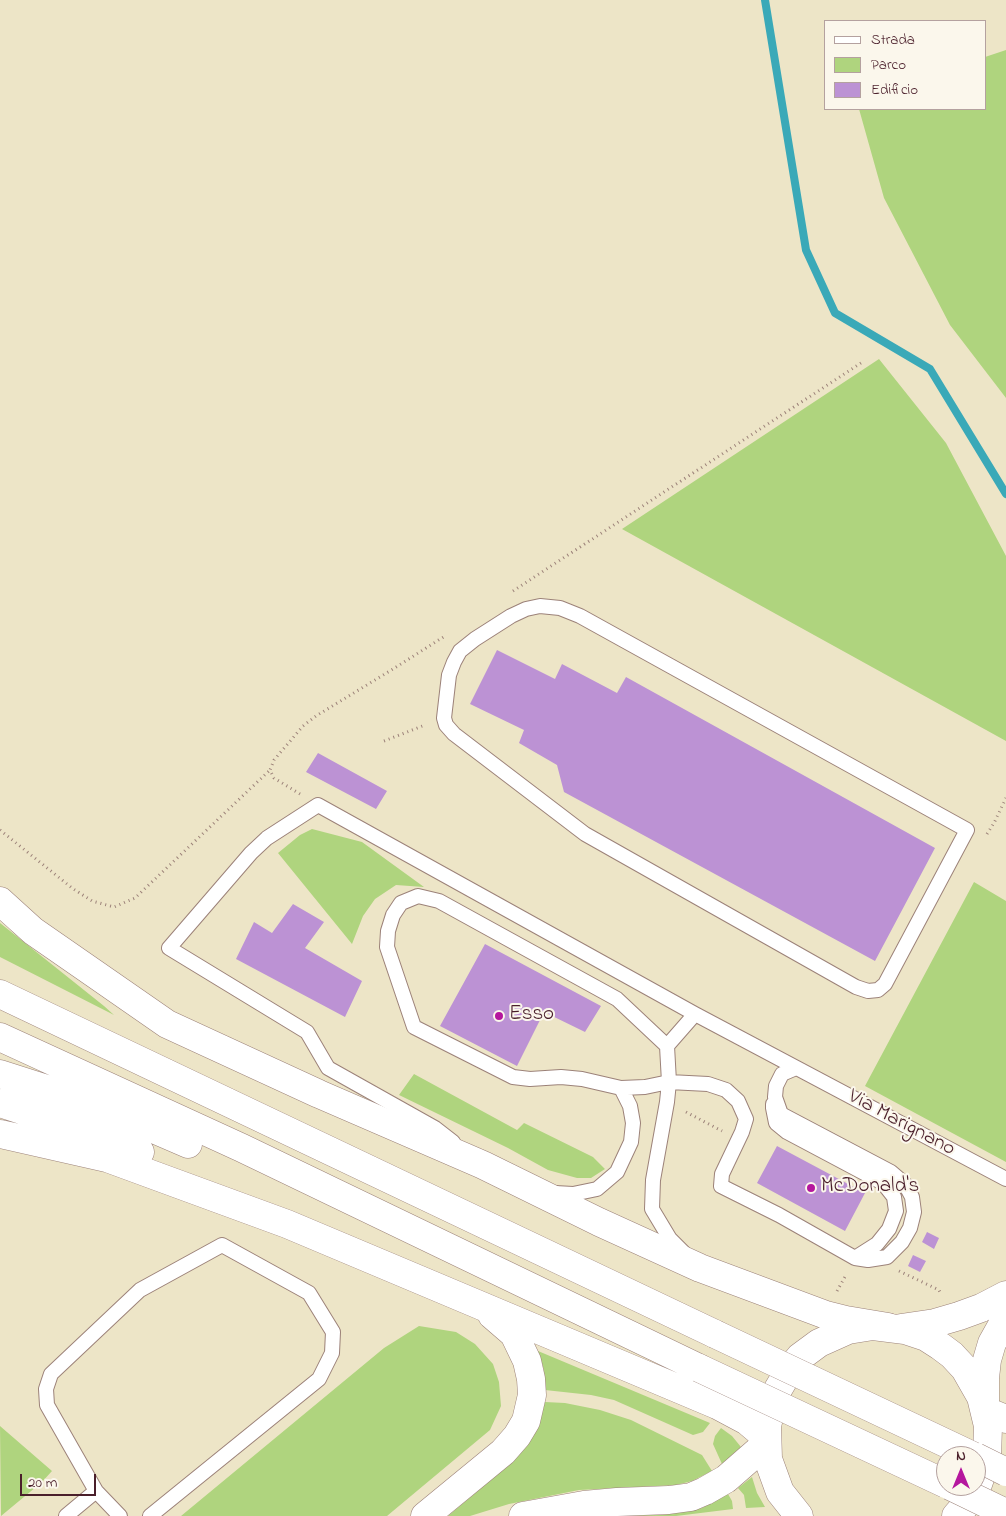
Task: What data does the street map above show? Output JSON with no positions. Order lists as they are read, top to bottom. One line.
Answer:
{"streets":{"lane":["Via Marignano"]},"places":["Esso","McDonald's"],"legend":["Strada","Parco","Edificio"],"scale_bar":"20 m","north":"top"}
